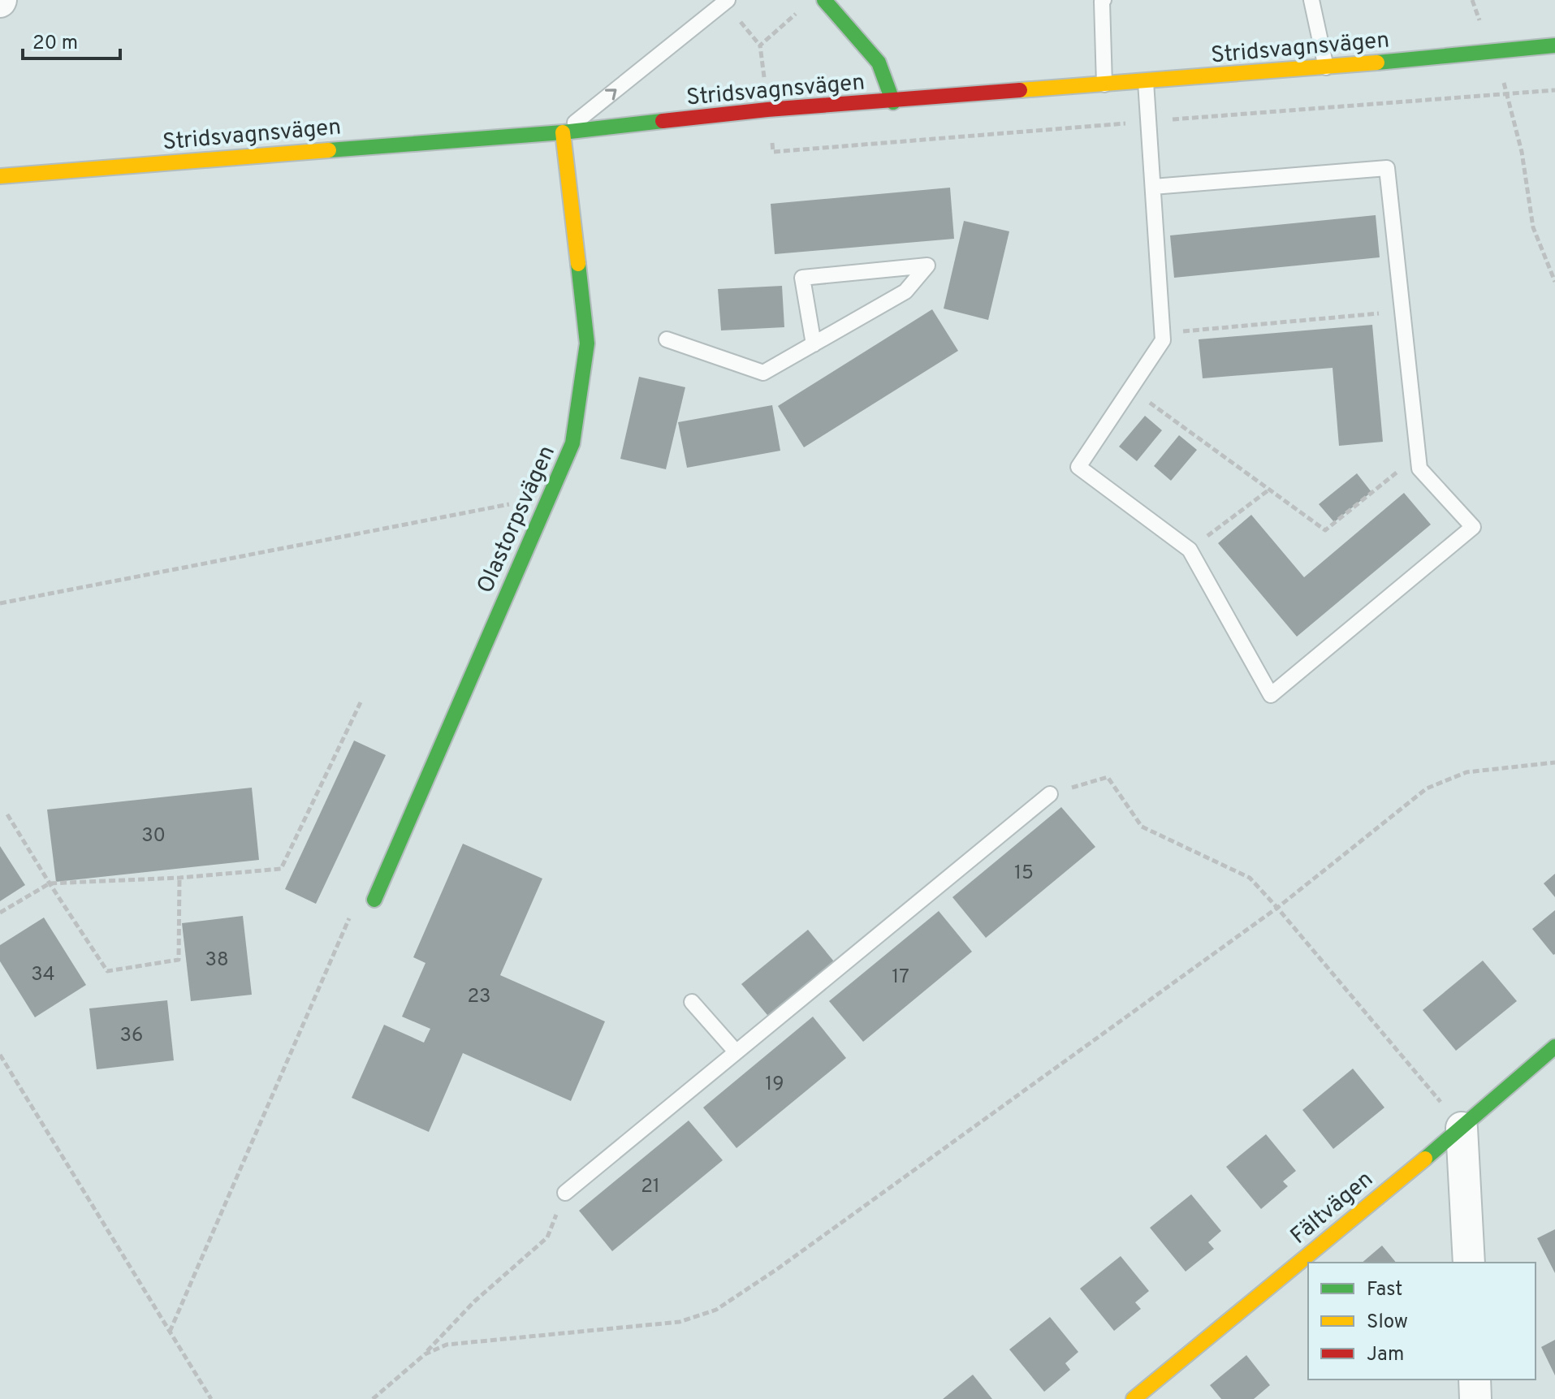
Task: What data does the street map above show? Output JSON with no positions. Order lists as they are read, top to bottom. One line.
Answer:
{"streets":{"street":["Stridsvagnsvägen","Olastorpsvägen","Fältvägen"]},"crossings":[["Stridsvagnsvägen","Olastorpsvägen"]],"house_numbers":["30","15","38","34","17","23","36","19","21"],"legend":["Fast","Slow","Jam"],"scale_bar":"20 m"}
